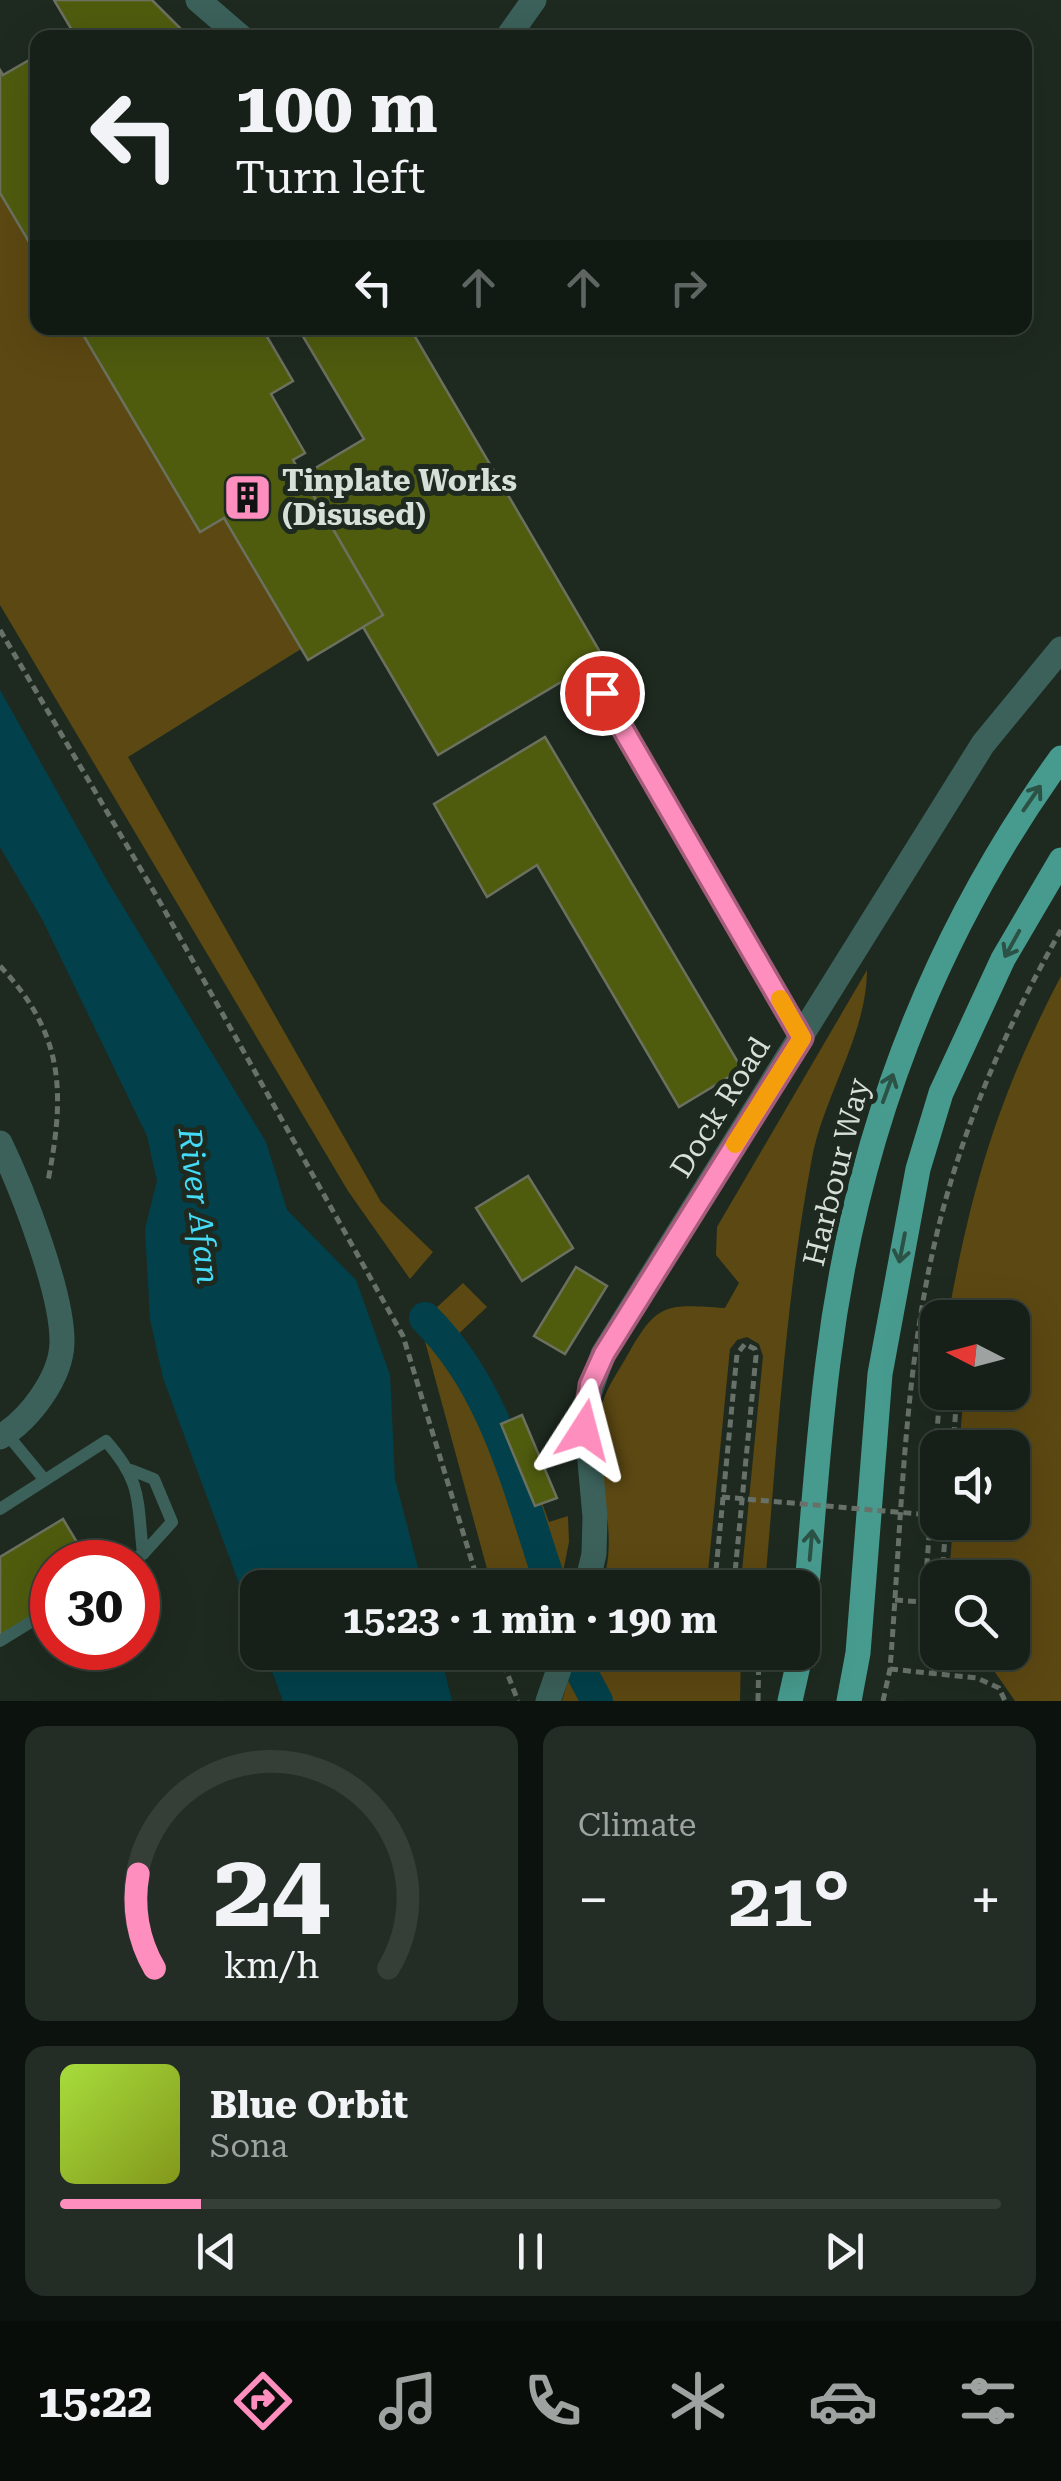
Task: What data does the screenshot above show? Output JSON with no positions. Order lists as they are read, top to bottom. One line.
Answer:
{"streets":{"main road":["Harbour Way"],"street":["Dock Road"]},"water":["River Afan"],"places":{"building":["Tinplate Works (Disused)"]},"north":"left","page":{"turn":["100 m","Turn left"],"limit":"30","trip":"15:23 · 1 min · 190 m","tile":"Climate","heat":["−","21°","+"],"song":["Blue Orbit","Sona"],"tabs":"15:22","gauge":["24","km/h"]}}
